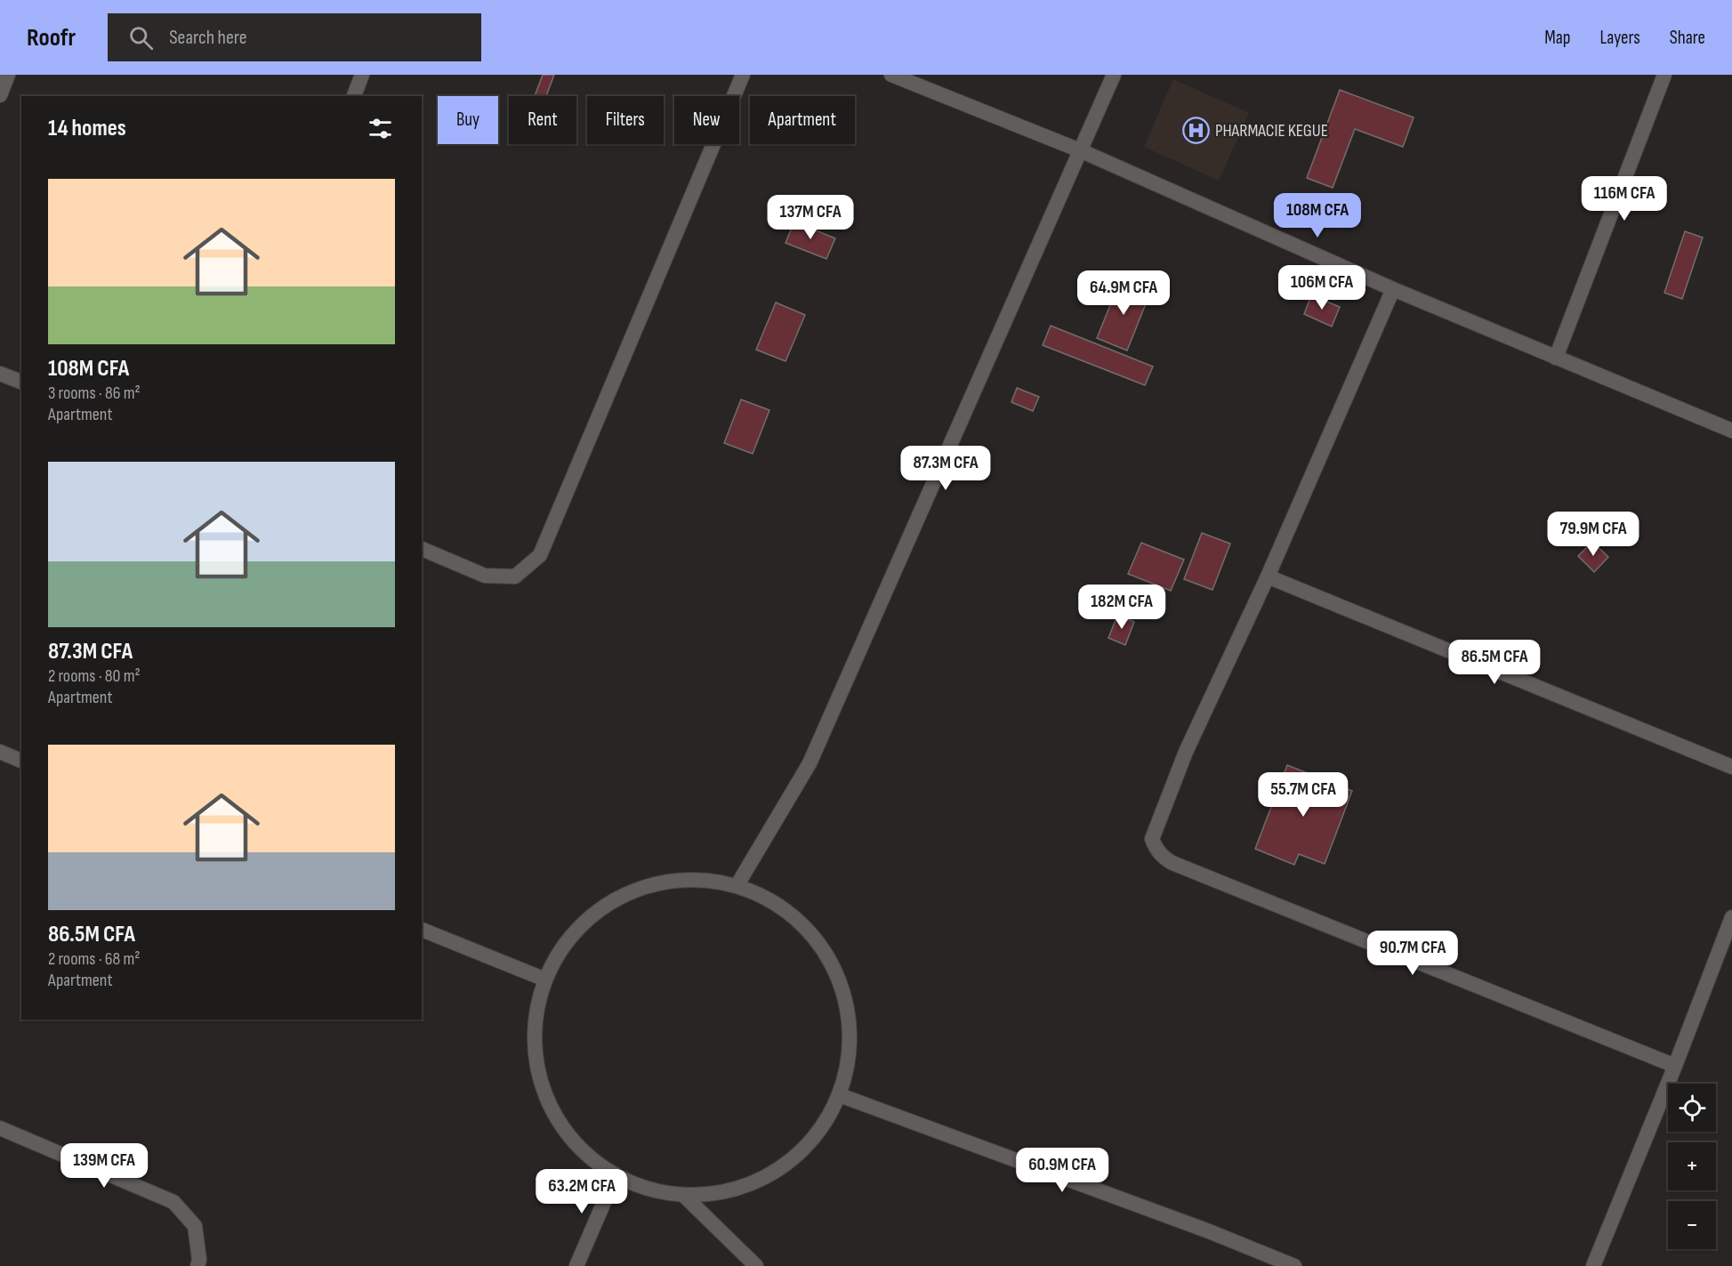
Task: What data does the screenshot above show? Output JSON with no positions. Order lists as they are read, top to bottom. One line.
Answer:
{"places":{"hospital":["PHARMACIE KEGUE"]},"page":{"header":"Roofr","search":"Search here","nav":["Map","Layers","Share"],"chip":["Buy","Rent","Filters","New","Apartment"],"heading":"14 homes","list":[{"name":"108M CFA","note":"3 rooms · 86 m² · Apartment"},{"name":"87.3M CFA","note":"2 rooms · 80 m² · Apartment"},{"name":"86.5M CFA","note":"2 rooms · 68 m² · Apartment"}],"price":["116M CFA","108M CFA","137M CFA","106M CFA","64.9M CFA","87.3M CFA","79.9M CFA","182M CFA","86.5M CFA","55.7M CFA","90.7M CFA","139M CFA","60.9M CFA","63.2M CFA"],"map_buttons":["+","−"]}}
